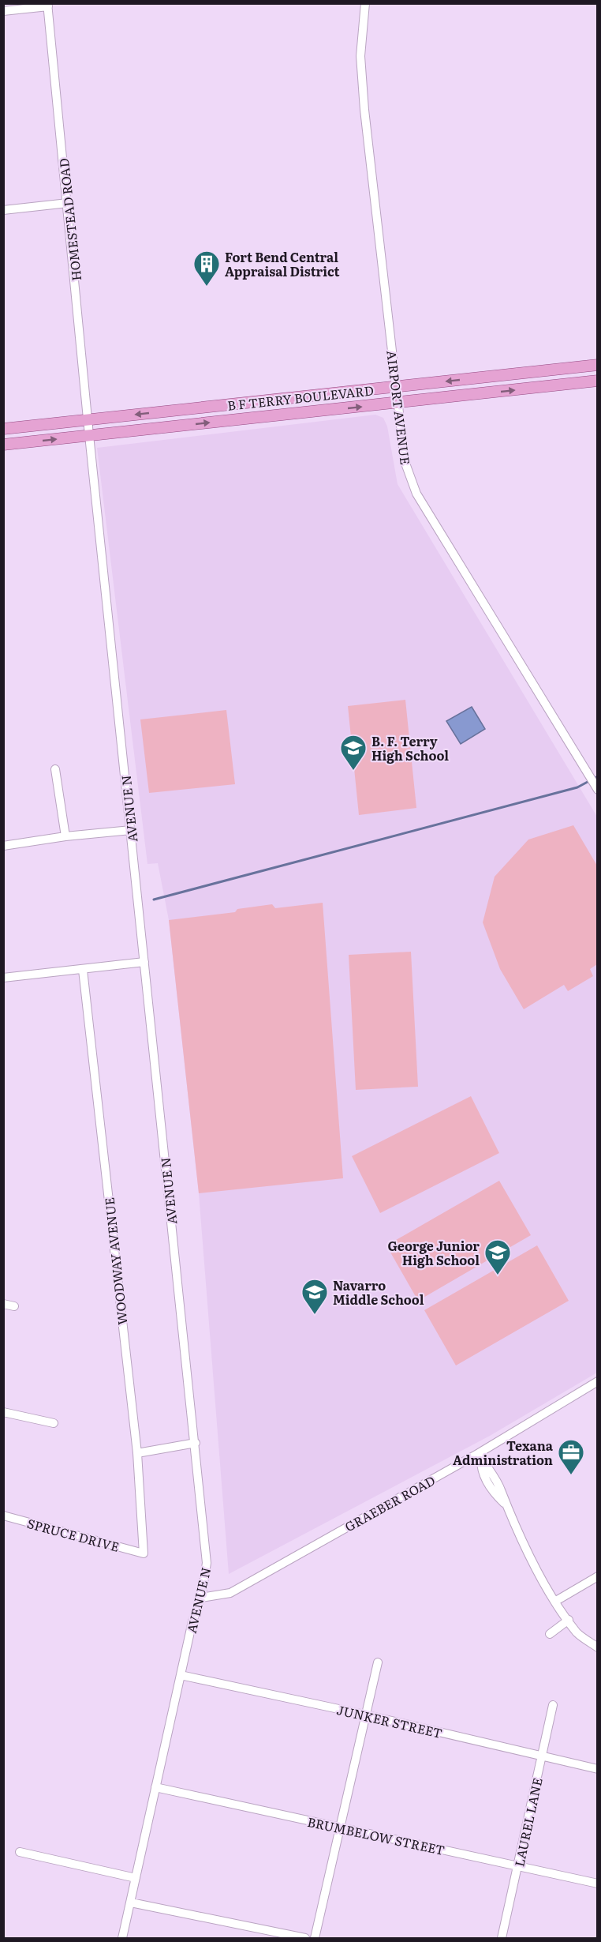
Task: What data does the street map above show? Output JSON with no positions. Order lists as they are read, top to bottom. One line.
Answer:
{"streets":{"main road":["B F TERRY BOULEVARD"],"street":["HOMESTEAD ROAD","AIRPORT AVENUE","AVENUE N","WOODWAY AVENUE","GRAEBER ROAD","SPRUCE DRIVE","JUNKER STREET","LAUREL LANE","BRUMBELOW STREET"]},"crossings":[["HOMESTEAD ROAD","B F TERRY BOULEVARD"],["HOMESTEAD ROAD","AVENUE N"],["B F TERRY BOULEVARD","AIRPORT AVENUE"],["B F TERRY BOULEVARD","AVENUE N"],["AVENUE N","GRAEBER ROAD"],["AVENUE N","JUNKER STREET"],["AVENUE N","BRUMBELOW STREET"],["WOODWAY AVENUE","SPRUCE DRIVE"],["JUNKER STREET","LAUREL LANE"],["LAUREL LANE","BRUMBELOW STREET"]],"places":{"building":["Fort Bend Central Appraisal District"],"school or university":["B. F. Terry High School","George Junior High School","Navarro Middle School"],"office":["Texana Administration"]}}
